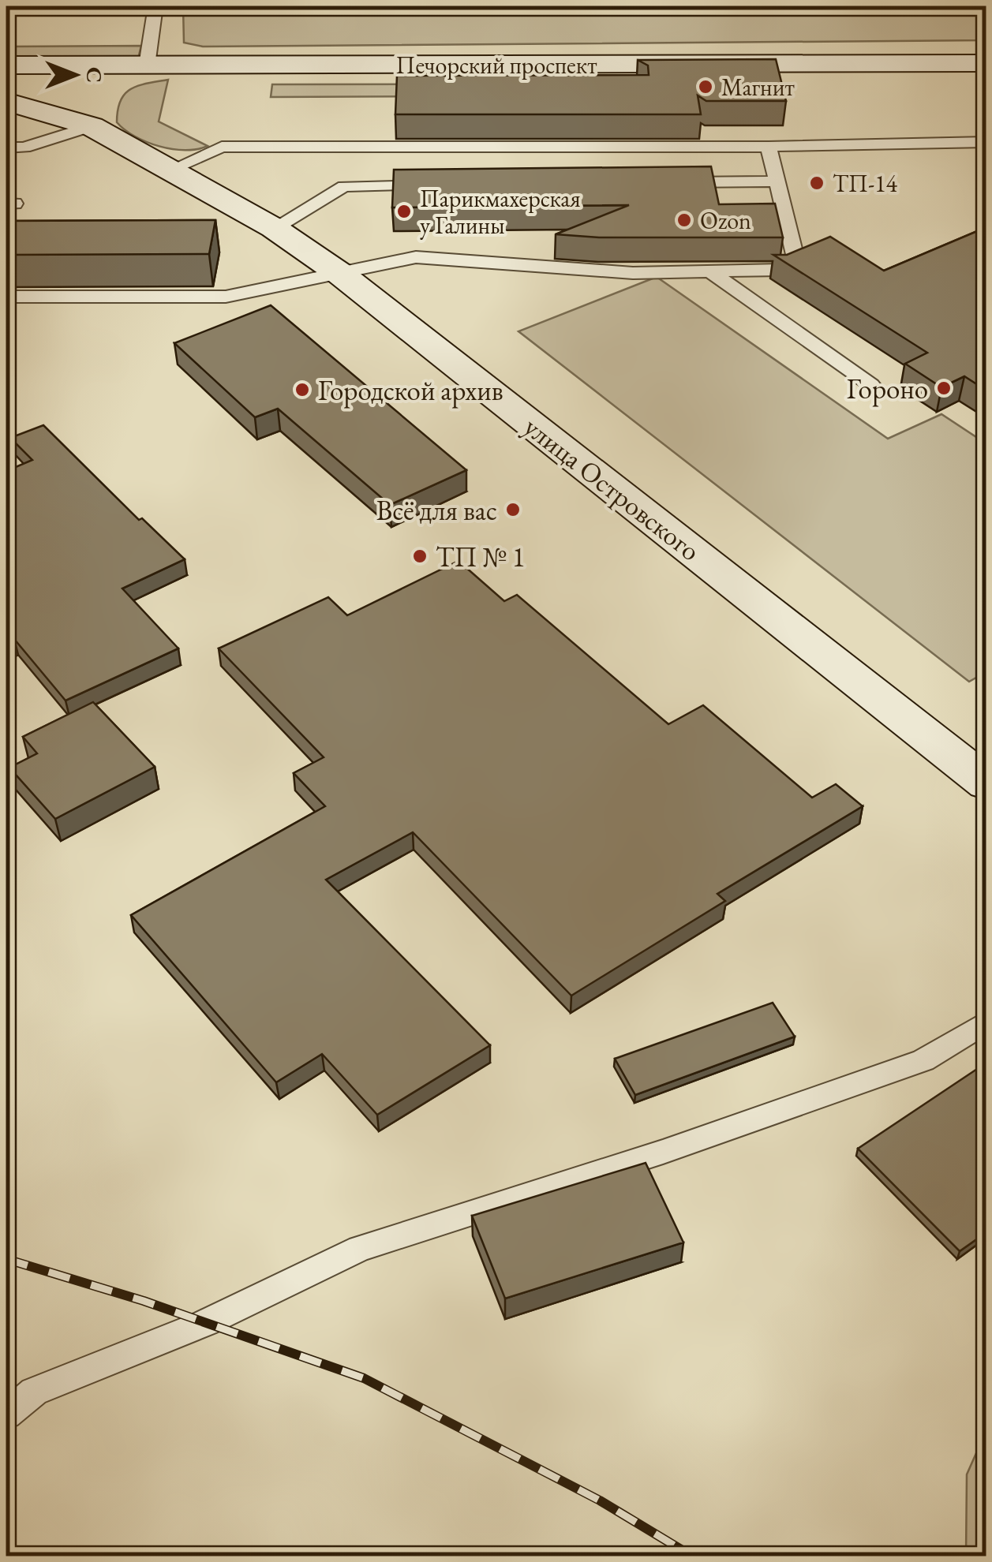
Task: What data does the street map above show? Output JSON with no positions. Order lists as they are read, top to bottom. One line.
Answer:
{"streets":{"main road":["Печорский проспект","улица Островского"]},"crossings":[["Печорский проспект","улица Островского"]],"places":["Магнит","ТП-14","Парикмахерская у Галины","Ozon","Гороно","Городской архив","Всё для вас","ТП № 1"],"north":"right"}
